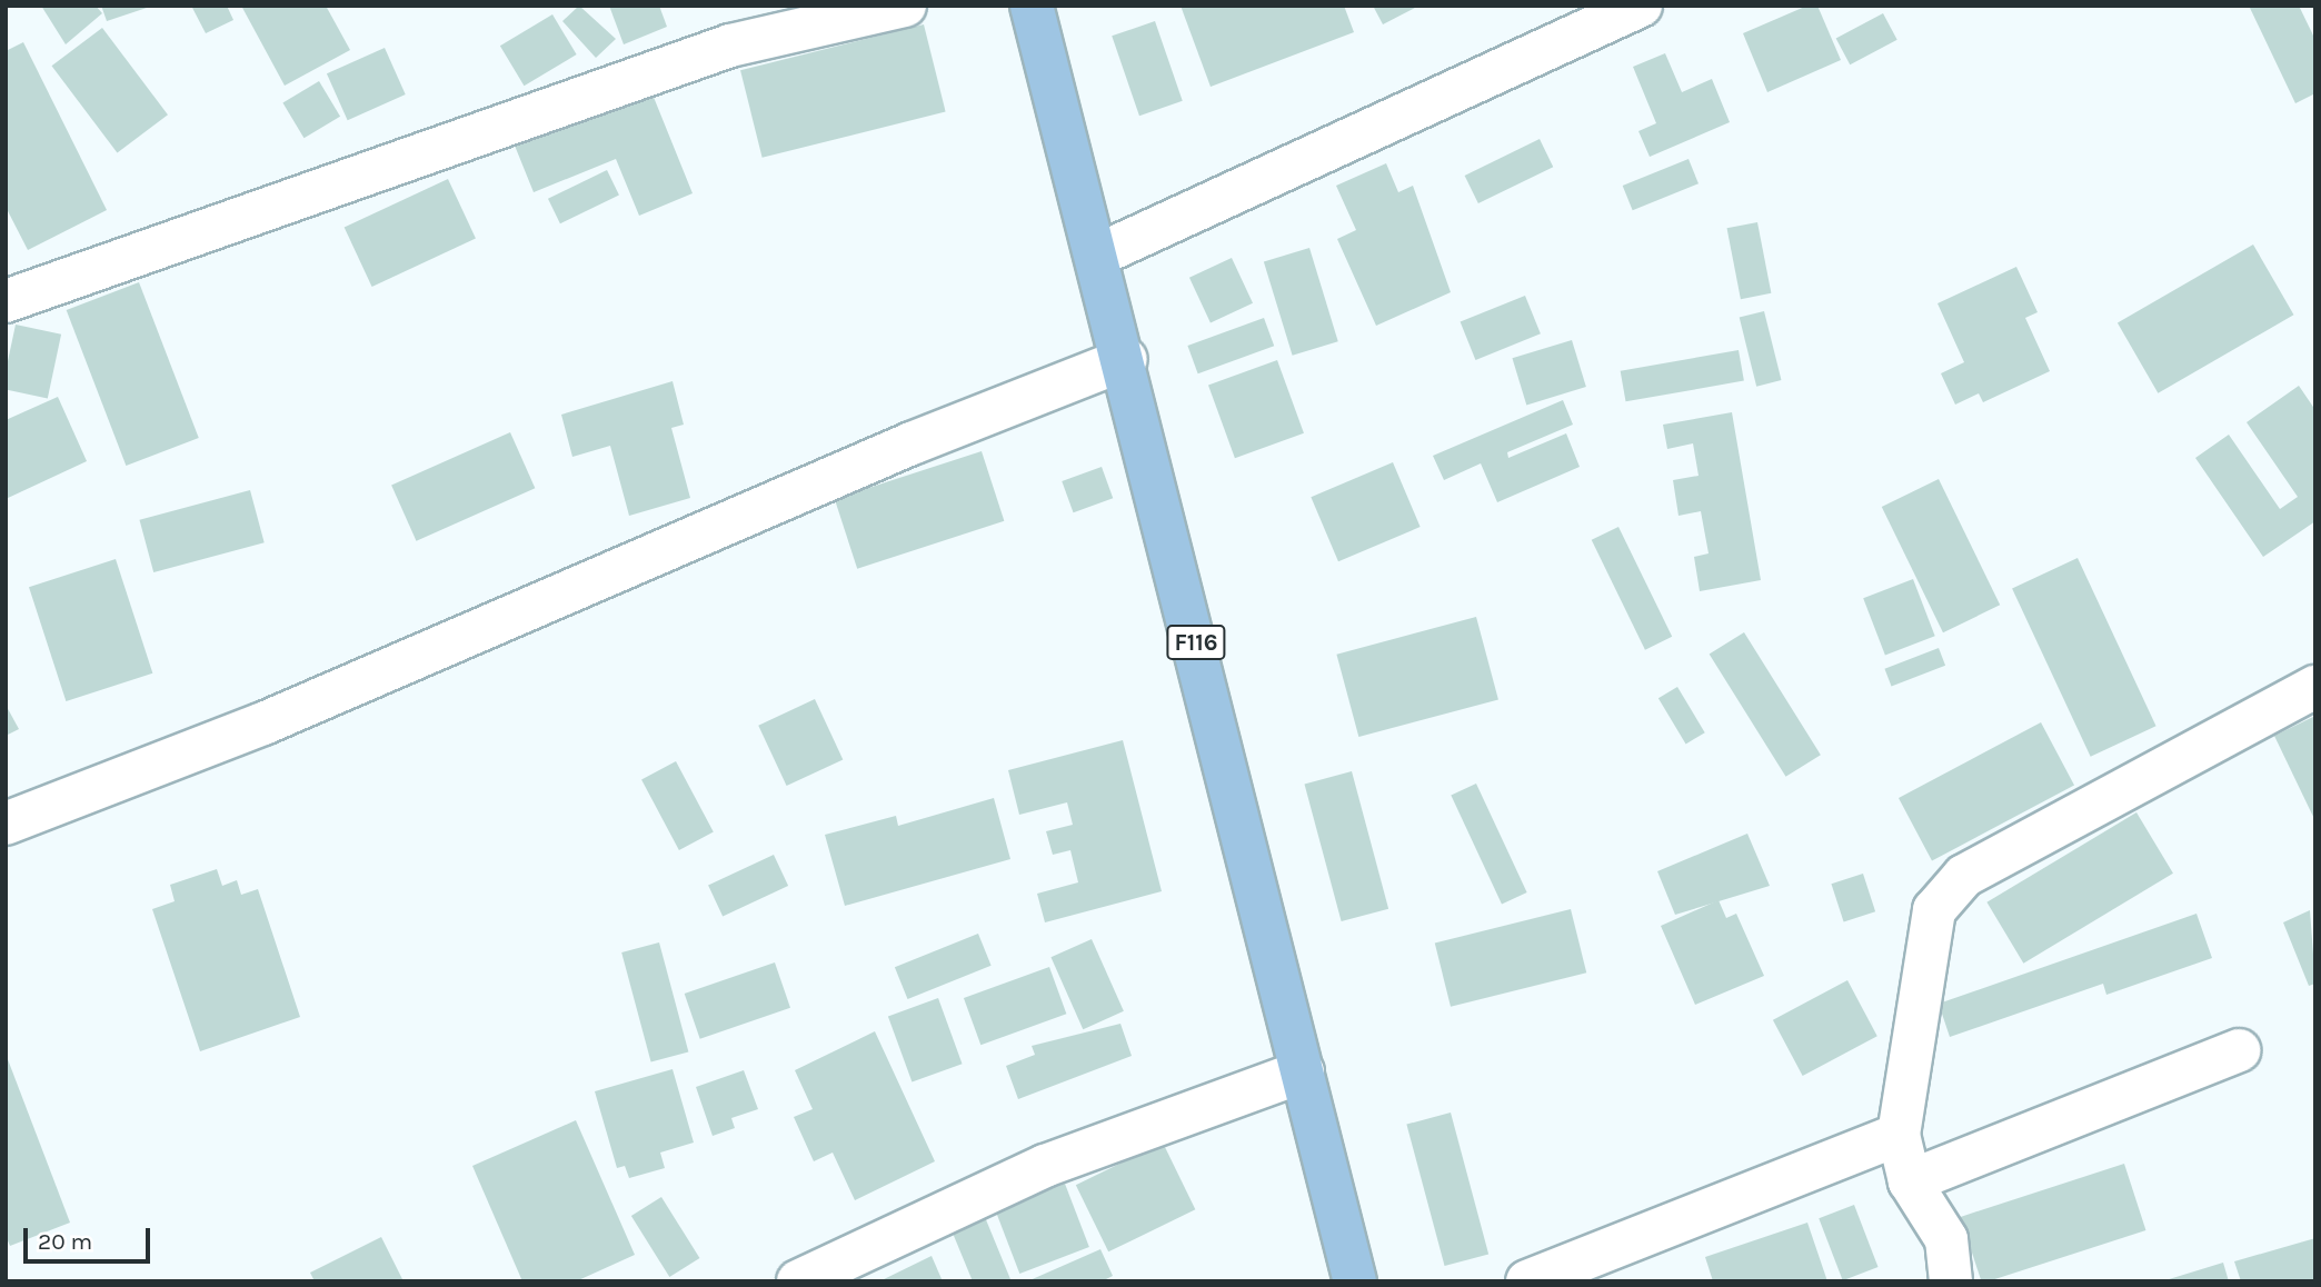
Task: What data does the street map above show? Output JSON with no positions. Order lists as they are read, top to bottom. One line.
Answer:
{"streets":{"main road":["F116"]},"scale_bar":"20 m"}
